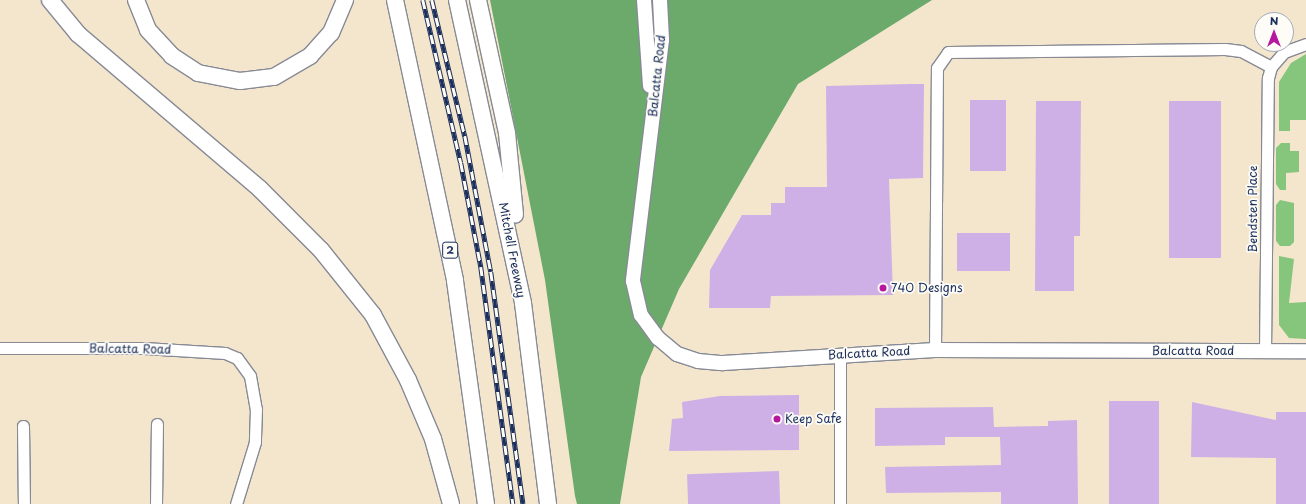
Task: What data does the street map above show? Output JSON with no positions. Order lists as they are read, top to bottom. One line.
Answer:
{"streets":{"highway":["2","Mitchell Freeway"],"main road":["Balcatta Road"],"street":["Bendsten Place"]},"crossings":[["Balcatta Road","Bendsten Place"]],"places":["740 Designs","Keep Safe"],"north":"top"}
